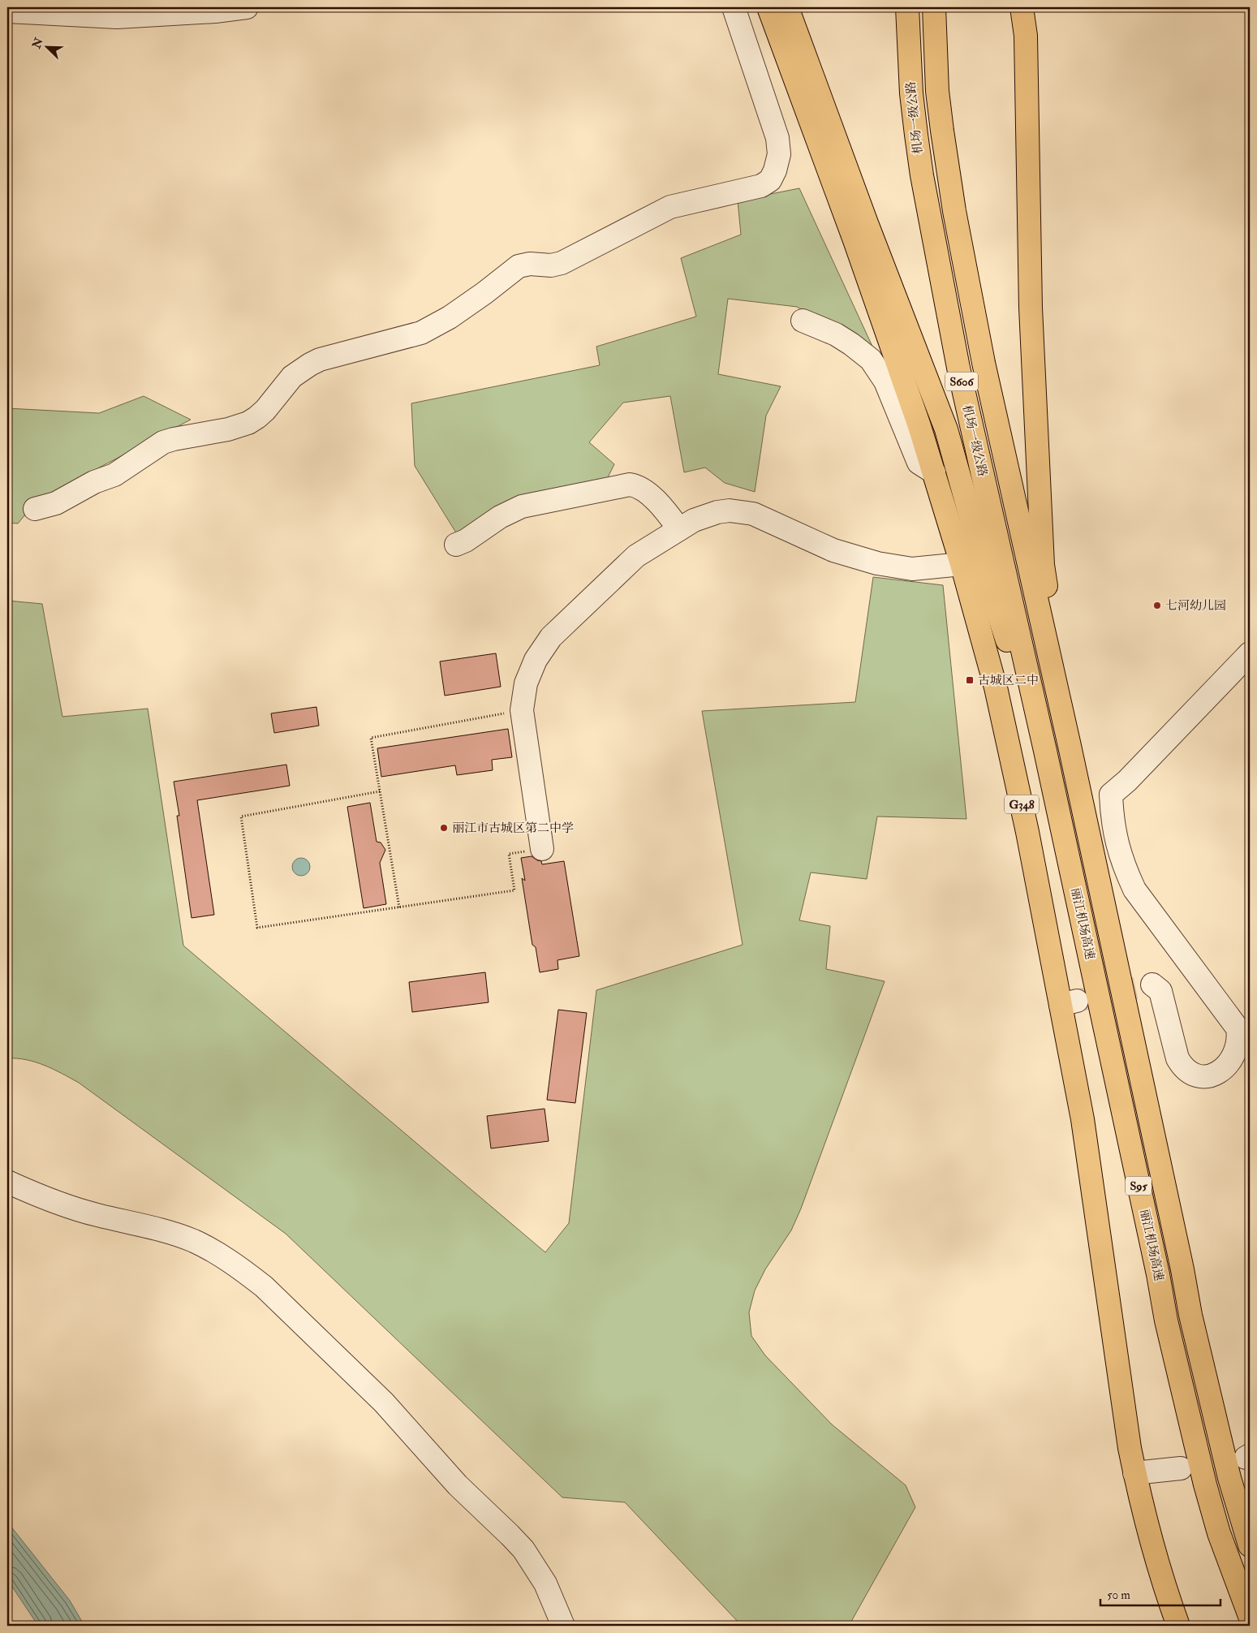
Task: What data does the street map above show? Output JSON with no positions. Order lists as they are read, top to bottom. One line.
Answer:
{"streets":{"highway":["机场一级公路","S606","G348","丽江机场高速","S95"]},"crossings":[["机场一级公路","丽江机场高速"]],"places":{"other":["七河幼儿园","丽江市古城区第二中学"],"transit":["古城区二中"]},"scale_bar":"50 m","north":"top left"}
